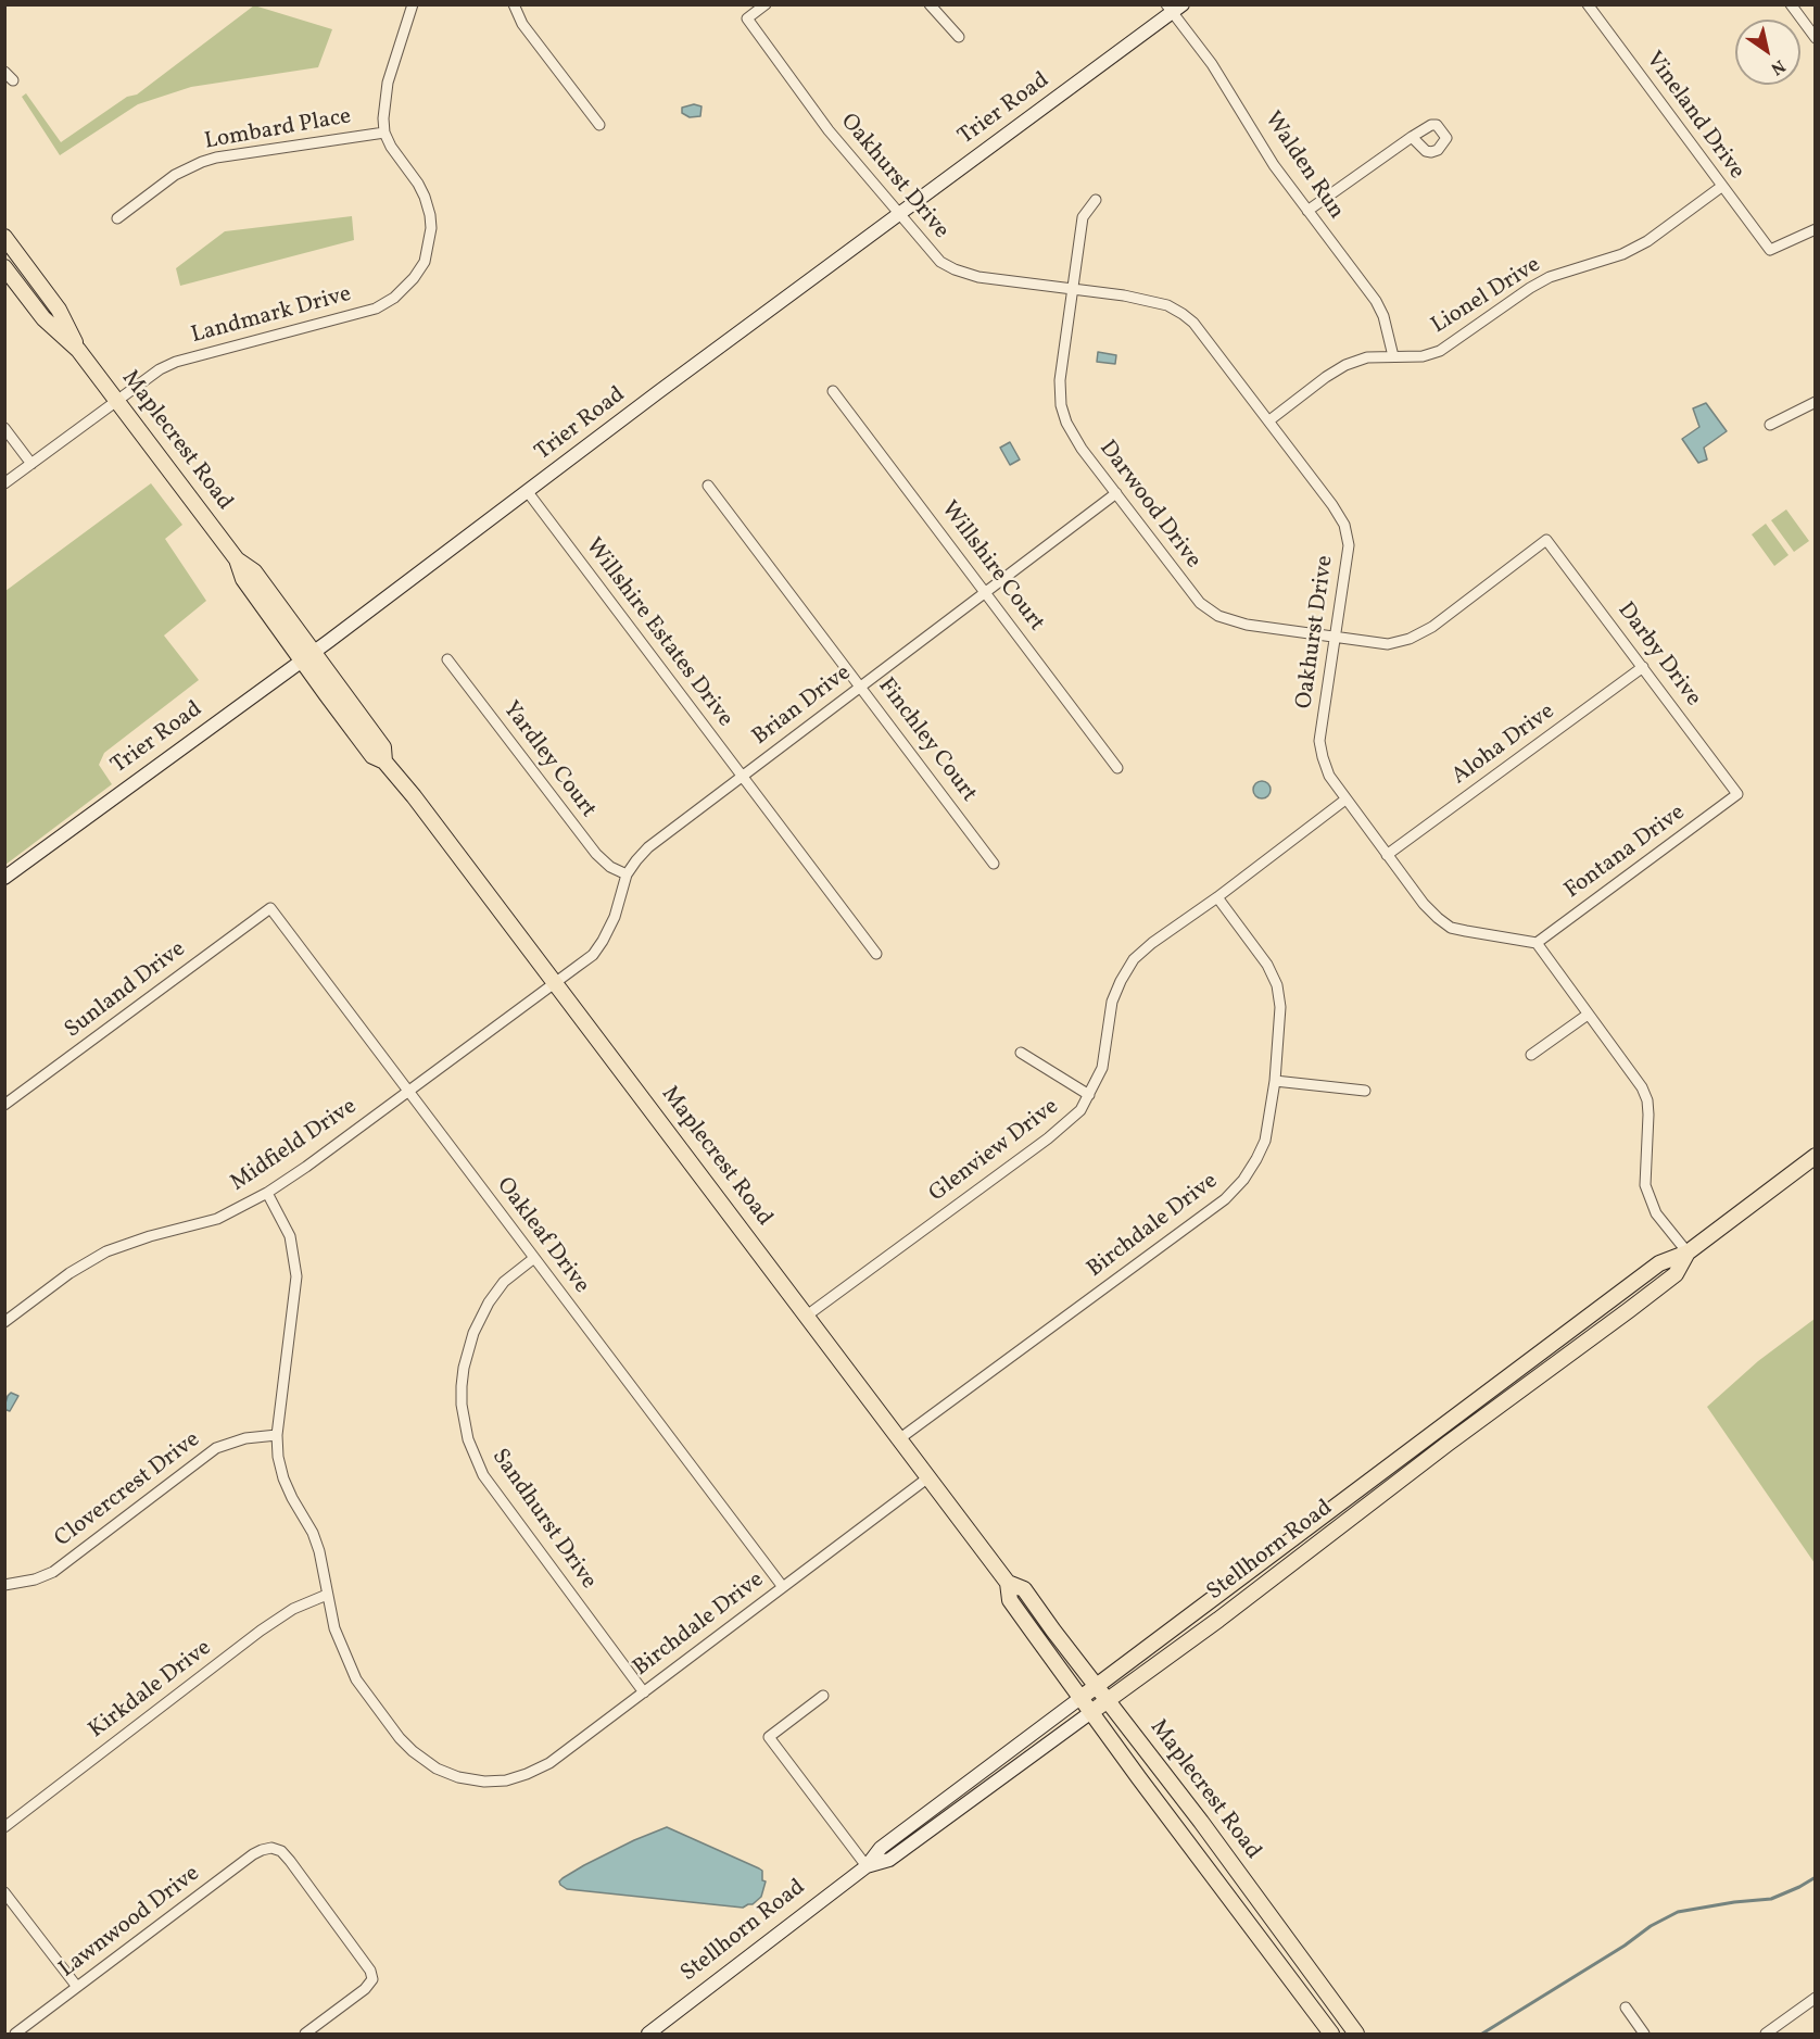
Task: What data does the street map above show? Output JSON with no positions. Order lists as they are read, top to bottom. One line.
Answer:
{"streets":{"main road":["Maplecrest Road","Stellhorn Road"],"street":["Trier Road","Vineland Drive","Lombard Place","Walden Run","Oakhurst Drive","Lionel Drive","Landmark Drive","Darwood Drive","Willshire Court","Willshire Estates Drive","Darby Drive","Brian Drive","Finchley Court","Aloha Drive","Yardley Court","Fontana Drive","Sunland Drive","Midfield Drive","Glenview Drive","Birchdale Drive","Oakleaf Drive","Clovercrest Drive","Sandhurst Drive","Kirkdale Drive","Lawnwood Drive"]},"crossings":[["Trier Road","Walden Run"],["Trier Road","Oakhurst Drive"],["Trier Road","Maplecrest Road"],["Trier Road","Willshire Estates Drive"],["Vineland Drive","Lionel Drive"],["Lombard Place","Landmark Drive"],["Walden Run","Lionel Drive"],["Oakhurst Drive","Lionel Drive"],["Oakhurst Drive","Darwood Drive"],["Oakhurst Drive","Aloha Drive"],["Oakhurst Drive","Fontana Drive"],["Oakhurst Drive","Glenview Drive"],["Landmark Drive","Maplecrest Road"],["Maplecrest Road","Brian Drive"],["Maplecrest Road","Midfield Drive"],["Maplecrest Road","Glenview Drive"],["Maplecrest Road","Birchdale Drive"],["Maplecrest Road","Stellhorn Road"],["Darwood Drive","Darby Drive"],["Darwood Drive","Brian Drive"],["Willshire Court","Brian Drive"],["Willshire Estates Drive","Brian Drive"],["Darby Drive","Aloha Drive"],["Darby Drive","Fontana Drive"],["Brian Drive","Finchley Court"],["Brian Drive","Yardley Court"],["Brian Drive","Midfield Drive"],["Sunland Drive","Oakleaf Drive"],["Midfield Drive","Birchdale Drive"],["Midfield Drive","Oakleaf Drive"],["Glenview Drive","Birchdale Drive"],["Birchdale Drive","Oakleaf Drive"],["Birchdale Drive","Clovercrest Drive"],["Birchdale Drive","Sandhurst Drive"],["Birchdale Drive","Kirkdale Drive"],["Oakleaf Drive","Sandhurst Drive"]],"north":"bottom right"}
